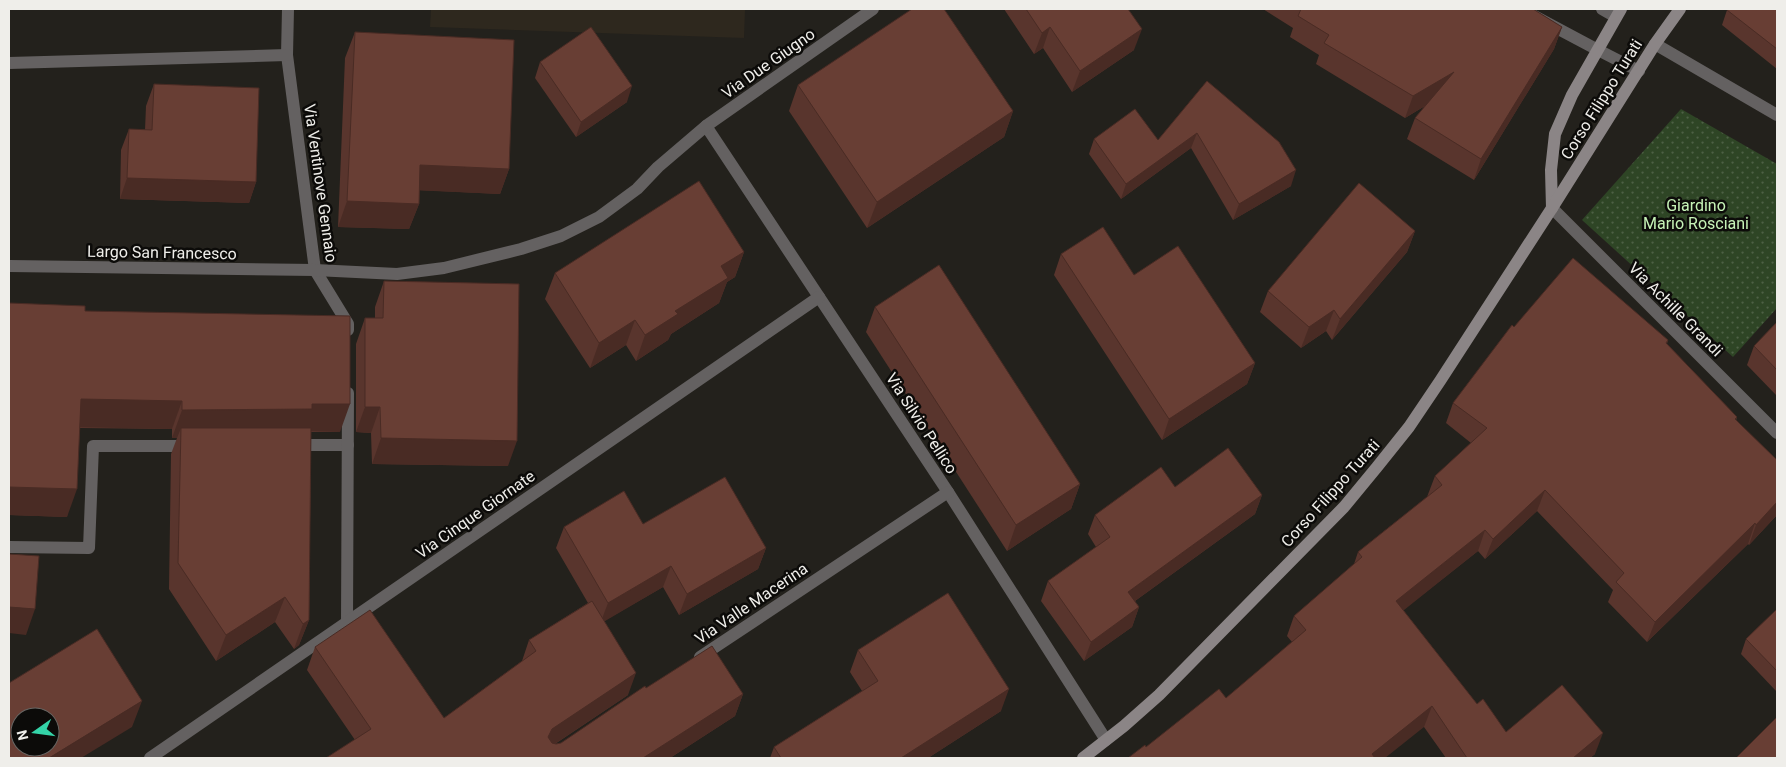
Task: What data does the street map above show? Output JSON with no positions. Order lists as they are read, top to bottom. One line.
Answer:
{"streets":{"main road":["Corso Filippo Turati"],"street":["Via Due Giugno","Via Ventinove Gennaio","Largo San Francesco","Via Achille Grandi","Via Silvio Pellico","Via Cinque Giornate","Via Valle Macerina"]},"crossings":[["Via Due Giugno","Via Ventinove Gennaio"],["Via Due Giugno","Largo San Francesco"],["Via Due Giugno","Via Silvio Pellico"],["Corso Filippo Turati","Via Achille Grandi"],["Corso Filippo Turati","Via Silvio Pellico"],["Via Ventinove Gennaio","Largo San Francesco"],["Via Silvio Pellico","Via Cinque Giornate"],["Via Silvio Pellico","Via Valle Macerina"]],"parks":["Giardino Mario Rosciani"],"north":"left"}
